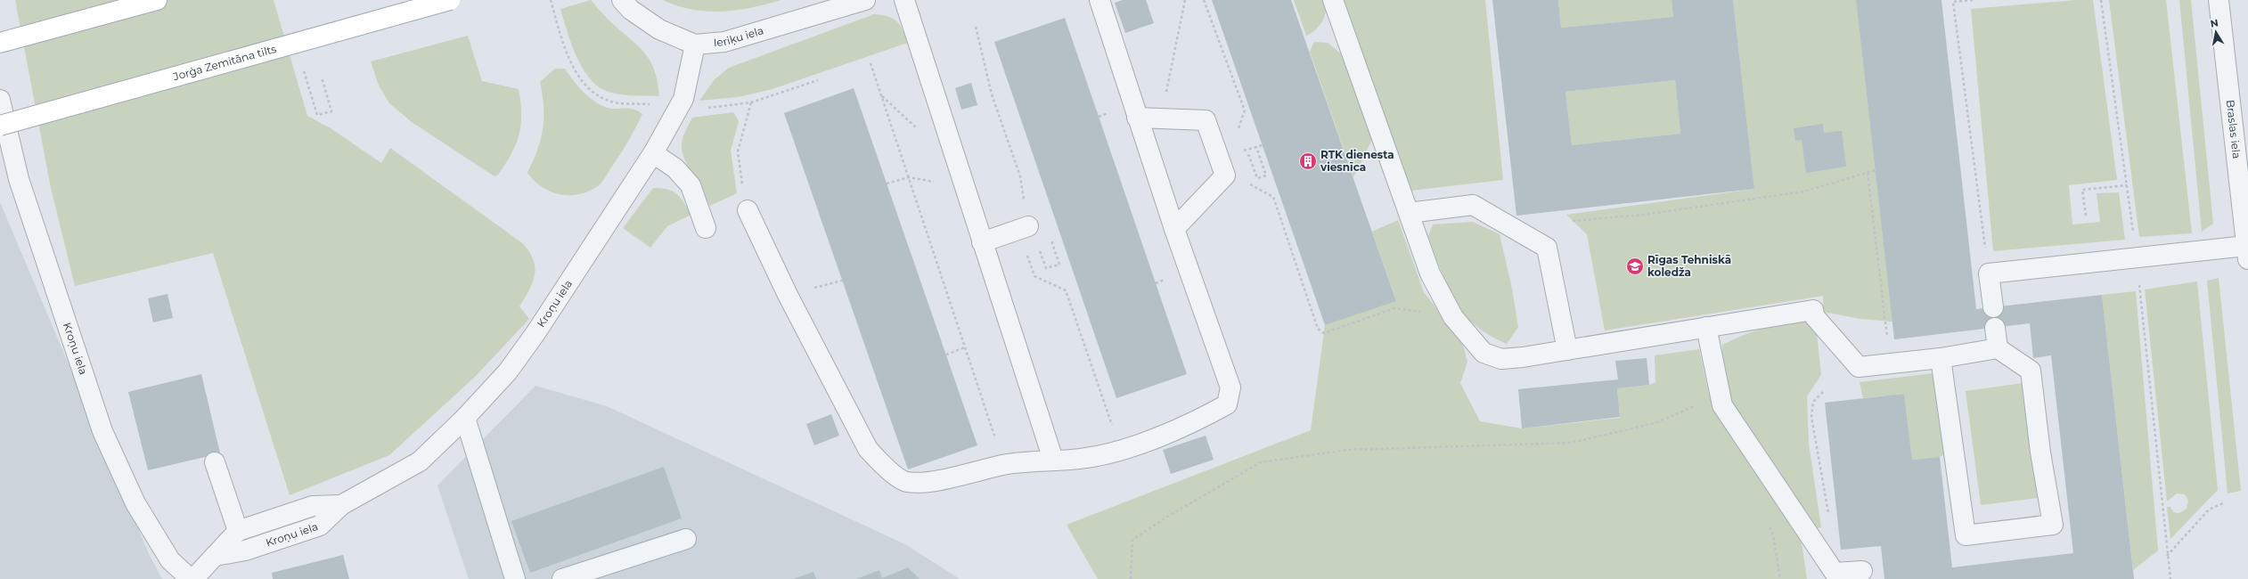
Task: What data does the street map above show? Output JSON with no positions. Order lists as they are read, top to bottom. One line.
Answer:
{"streets":{"main road":["Jorģa Zemitāna tilts"],"street":["Ieriķu iela","Braslas iela","Kroņu iela"]},"crossings":[["Ieriķu iela","Kroņu iela"]],"places":{"building":["RTK dienesta viesnīca"],"school or university":["Rīgas Tehniskā koledža"]},"north":"top"}
